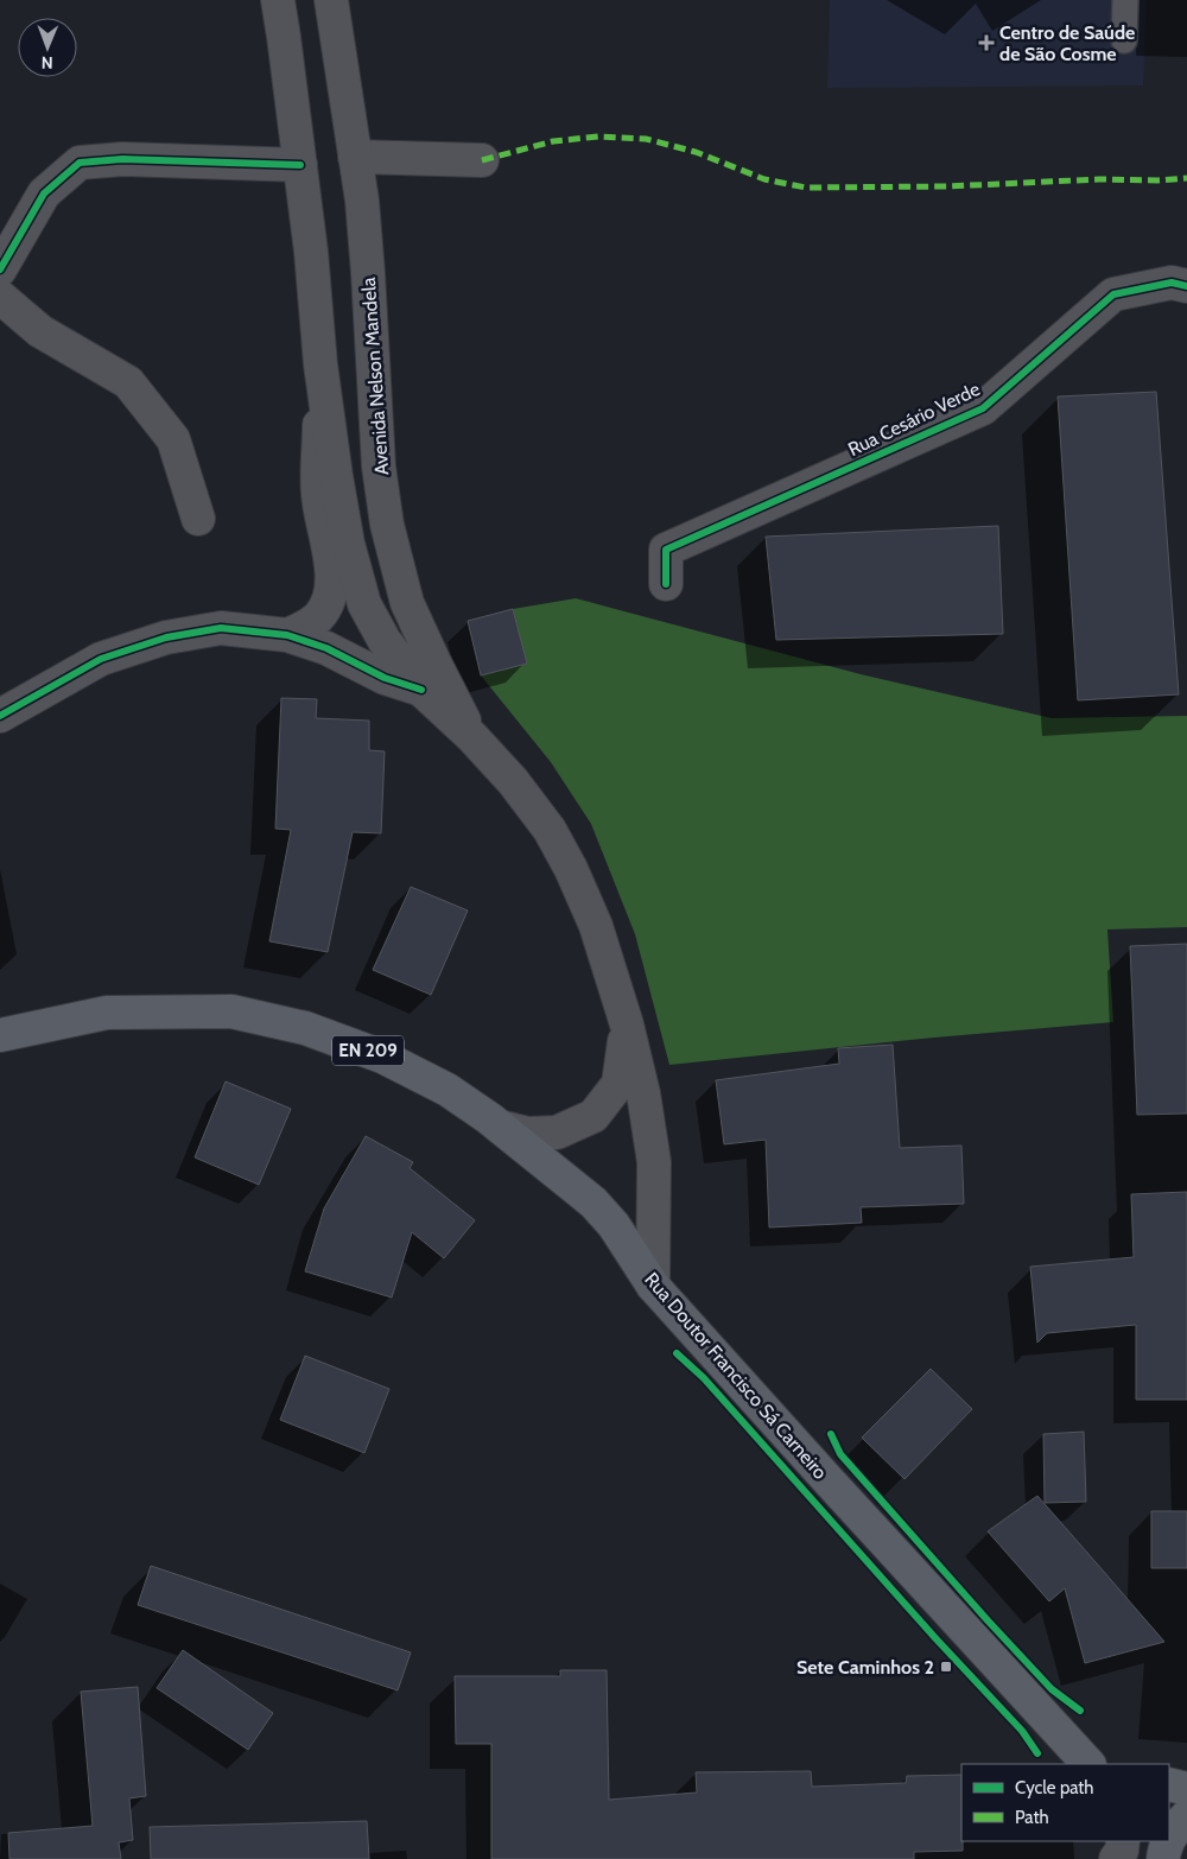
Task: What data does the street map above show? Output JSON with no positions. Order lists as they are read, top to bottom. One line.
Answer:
{"streets":{"main road":["Avenida Nelson Mandela","Rua Cesário Verde","EN 209","Rua Doutor Francisco Sá Carneiro"]},"places":{"health":["Centro de Saúde de São Cosme"],"transit":["Sete Caminhos 2"]},"legend":["Cycle path","Path"],"north":"bottom"}
